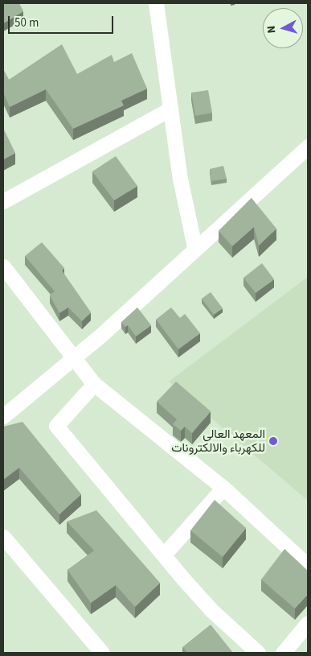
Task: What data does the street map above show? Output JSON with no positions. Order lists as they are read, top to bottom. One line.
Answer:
{"places":["المعهد العالي للكهرباء والالكترونات"],"scale_bar":"50 m","north":"left"}
